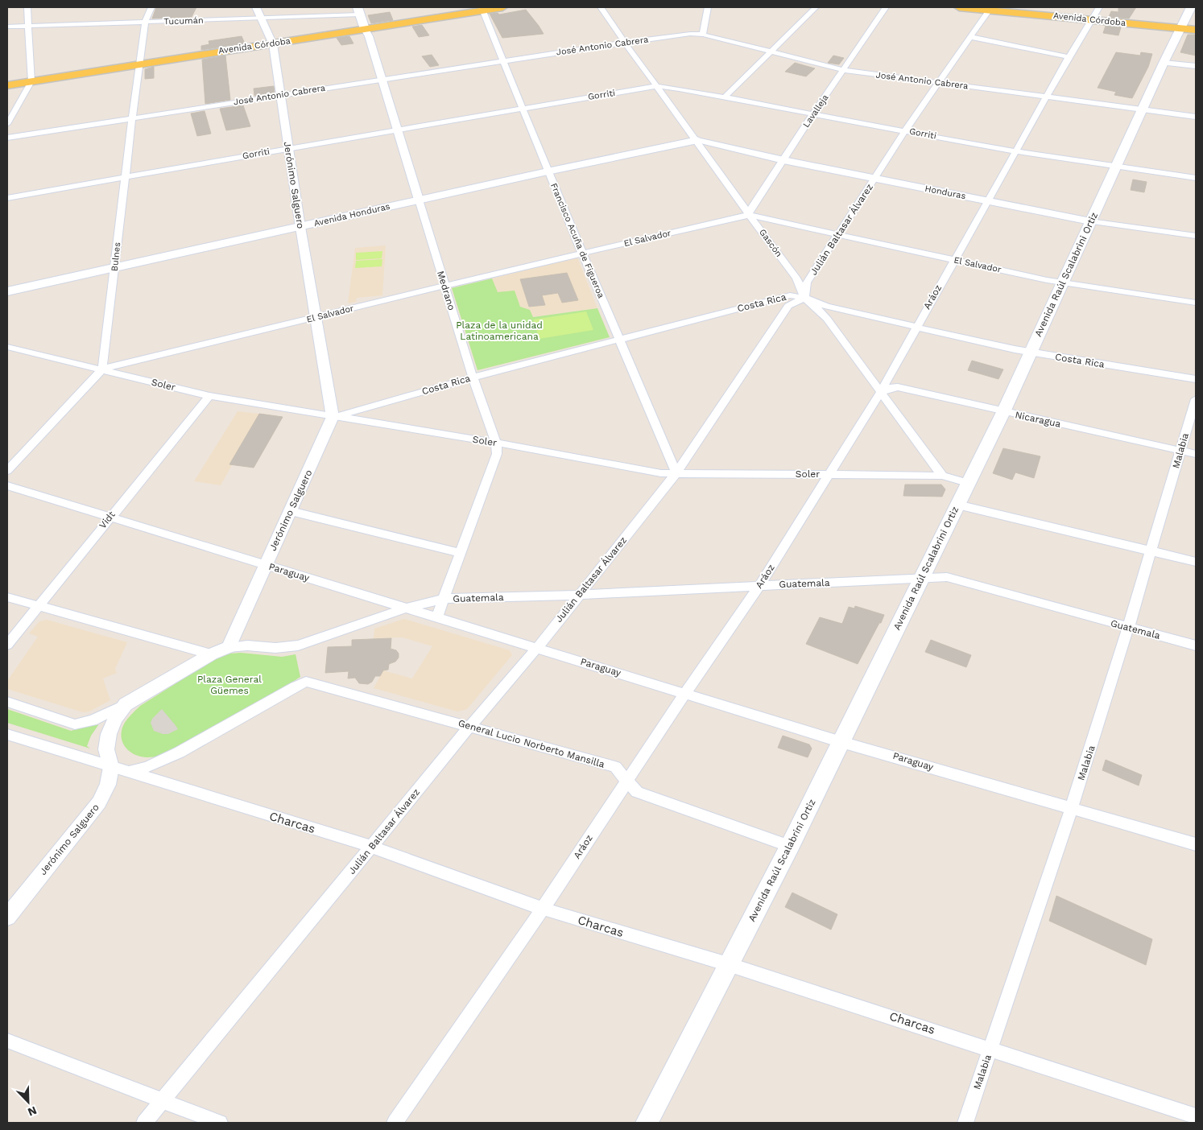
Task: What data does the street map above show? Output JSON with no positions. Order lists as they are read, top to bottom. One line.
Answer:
{"streets":{"main road":["Avenida Córdoba","Avenida Honduras","Avenida Raúl Scalabrini Ortiz"],"street":["Tucumán","José Antonio Cabrera","Gorriti","Lavalleja","Jerónimo Salguero","Honduras","Julián Baltasar Álvarez","El Salvador","Francisco Acuña de Figueroa","Gascón","Bulnes","Medrano","Aráoz","Costa Rica","Soler","Nicaragua","Malabia","Vidt","Paraguay","Guatemala","General Lucio Norberto Mansilla","Charcas"]},"crossings":[["Avenida Córdoba","Jerónimo Salguero"],["Avenida Córdoba","Julián Baltasar Álvarez"],["Avenida Córdoba","Francisco Acuña de Figueroa"],["Avenida Córdoba","Bulnes"],["Avenida Córdoba","Avenida Raúl Scalabrini Ortiz"],["Avenida Córdoba","Medrano"],["Avenida Córdoba","Aráoz"],["Tucumán","Jerónimo Salguero"],["Tucumán","Bulnes"],["José Antonio Cabrera","Lavalleja"],["José Antonio Cabrera","Jerónimo Salguero"],["José Antonio Cabrera","Julián Baltasar Álvarez"],["José Antonio Cabrera","Francisco Acuña de Figueroa"],["José Antonio Cabrera","Gascón"],["José Antonio Cabrera","Bulnes"],["José Antonio Cabrera","Avenida Raúl Scalabrini Ortiz"],["José Antonio Cabrera","Medrano"],["José Antonio Cabrera","Aráoz"],["Gorriti","Lavalleja"],["Gorriti","Jerónimo Salguero"],["Gorriti","Julián Baltasar Álvarez"],["Gorriti","Francisco Acuña de Figueroa"],["Gorriti","Gascón"],["Gorriti","Bulnes"],["Gorriti","Avenida Raúl Scalabrini Ortiz"],["Gorriti","Medrano"],["Gorriti","Aráoz"],["Lavalleja","Honduras"],["Lavalleja","El Salvador"],["Lavalleja","Gascón"],["Jerónimo Salguero","Avenida Honduras"],["Jerónimo Salguero","El Salvador"],["Jerónimo Salguero","Costa Rica"],["Jerónimo Salguero","Soler"],["Jerónimo Salguero","Paraguay"],["Jerónimo Salguero","General Lucio Norberto Mansilla"],["Jerónimo Salguero","Charcas"],["Honduras","Avenida Honduras"],["Honduras","Julián Baltasar Álvarez"],["Honduras","Gascón"],["Honduras","Avenida Raúl Scalabrini Ortiz"],["Honduras","Aráoz"],["Avenida Honduras","Francisco Acuña de Figueroa"],["Avenida Honduras","Gascón"],["Avenida Honduras","Bulnes"],["Avenida Honduras","Medrano"],["Julián Baltasar Álvarez","El Salvador"],["Julián Baltasar Álvarez","Francisco Acuña de Figueroa"],["Julián Baltasar Álvarez","Gascón"],["Julián Baltasar Álvarez","Costa Rica"],["Julián Baltasar Álvarez","Soler"],["Julián Baltasar Álvarez","Paraguay"],["Julián Baltasar Álvarez","Guatemala"],["Julián Baltasar Álvarez","General Lucio Norberto Mansilla"],["Julián Baltasar Álvarez","Charcas"],["El Salvador","Francisco Acuña de Figueroa"],["El Salvador","Gascón"],["El Salvador","Bulnes"],["El Salvador","Avenida Raúl Scalabrini Ortiz"],["El Salvador","Medrano"],["El Salvador","Aráoz"],["El Salvador","Soler"],["Francisco Acuña de Figueroa","Costa Rica"],["Francisco Acuña de Figueroa","Soler"],["Gascón","Aráoz"],["Gascón","Costa Rica"],["Gascón","Soler"],["Gascón","Nicaragua"],["Bulnes","Soler"],["Avenida Raúl Scalabrini Ortiz","Costa Rica"],["Avenida Raúl Scalabrini Ortiz","Soler"],["Avenida Raúl Scalabrini Ortiz","Nicaragua"],["Avenida Raúl Scalabrini Ortiz","Paraguay"],["Avenida Raúl Scalabrini Ortiz","Guatemala"],["Avenida Raúl Scalabrini Ortiz","General Lucio Norberto Mansilla"],["Avenida Raúl Scalabrini Ortiz","Charcas"],["Medrano","Costa Rica"],["Medrano","Soler"],["Medrano","Paraguay"],["Medrano","Guatemala"],["Aráoz","Costa Rica"],["Aráoz","Soler"],["Aráoz","Nicaragua"],["Aráoz","Paraguay"],["Aráoz","Guatemala"],["Aráoz","General Lucio Norberto Mansilla"],["Aráoz","Charcas"],["Costa Rica","Soler"],["Soler","Vidt"],["Nicaragua","Malabia"],["Malabia","Paraguay"],["Malabia","Guatemala"],["Malabia","Charcas"],["Vidt","Paraguay"],["Paraguay","Guatemala"],["General Lucio Norberto Mansilla","Charcas"]],"parks":["Plaza de la unidad Latinoamericana","Plaza General Güemes"],"north":"bottom right"}
